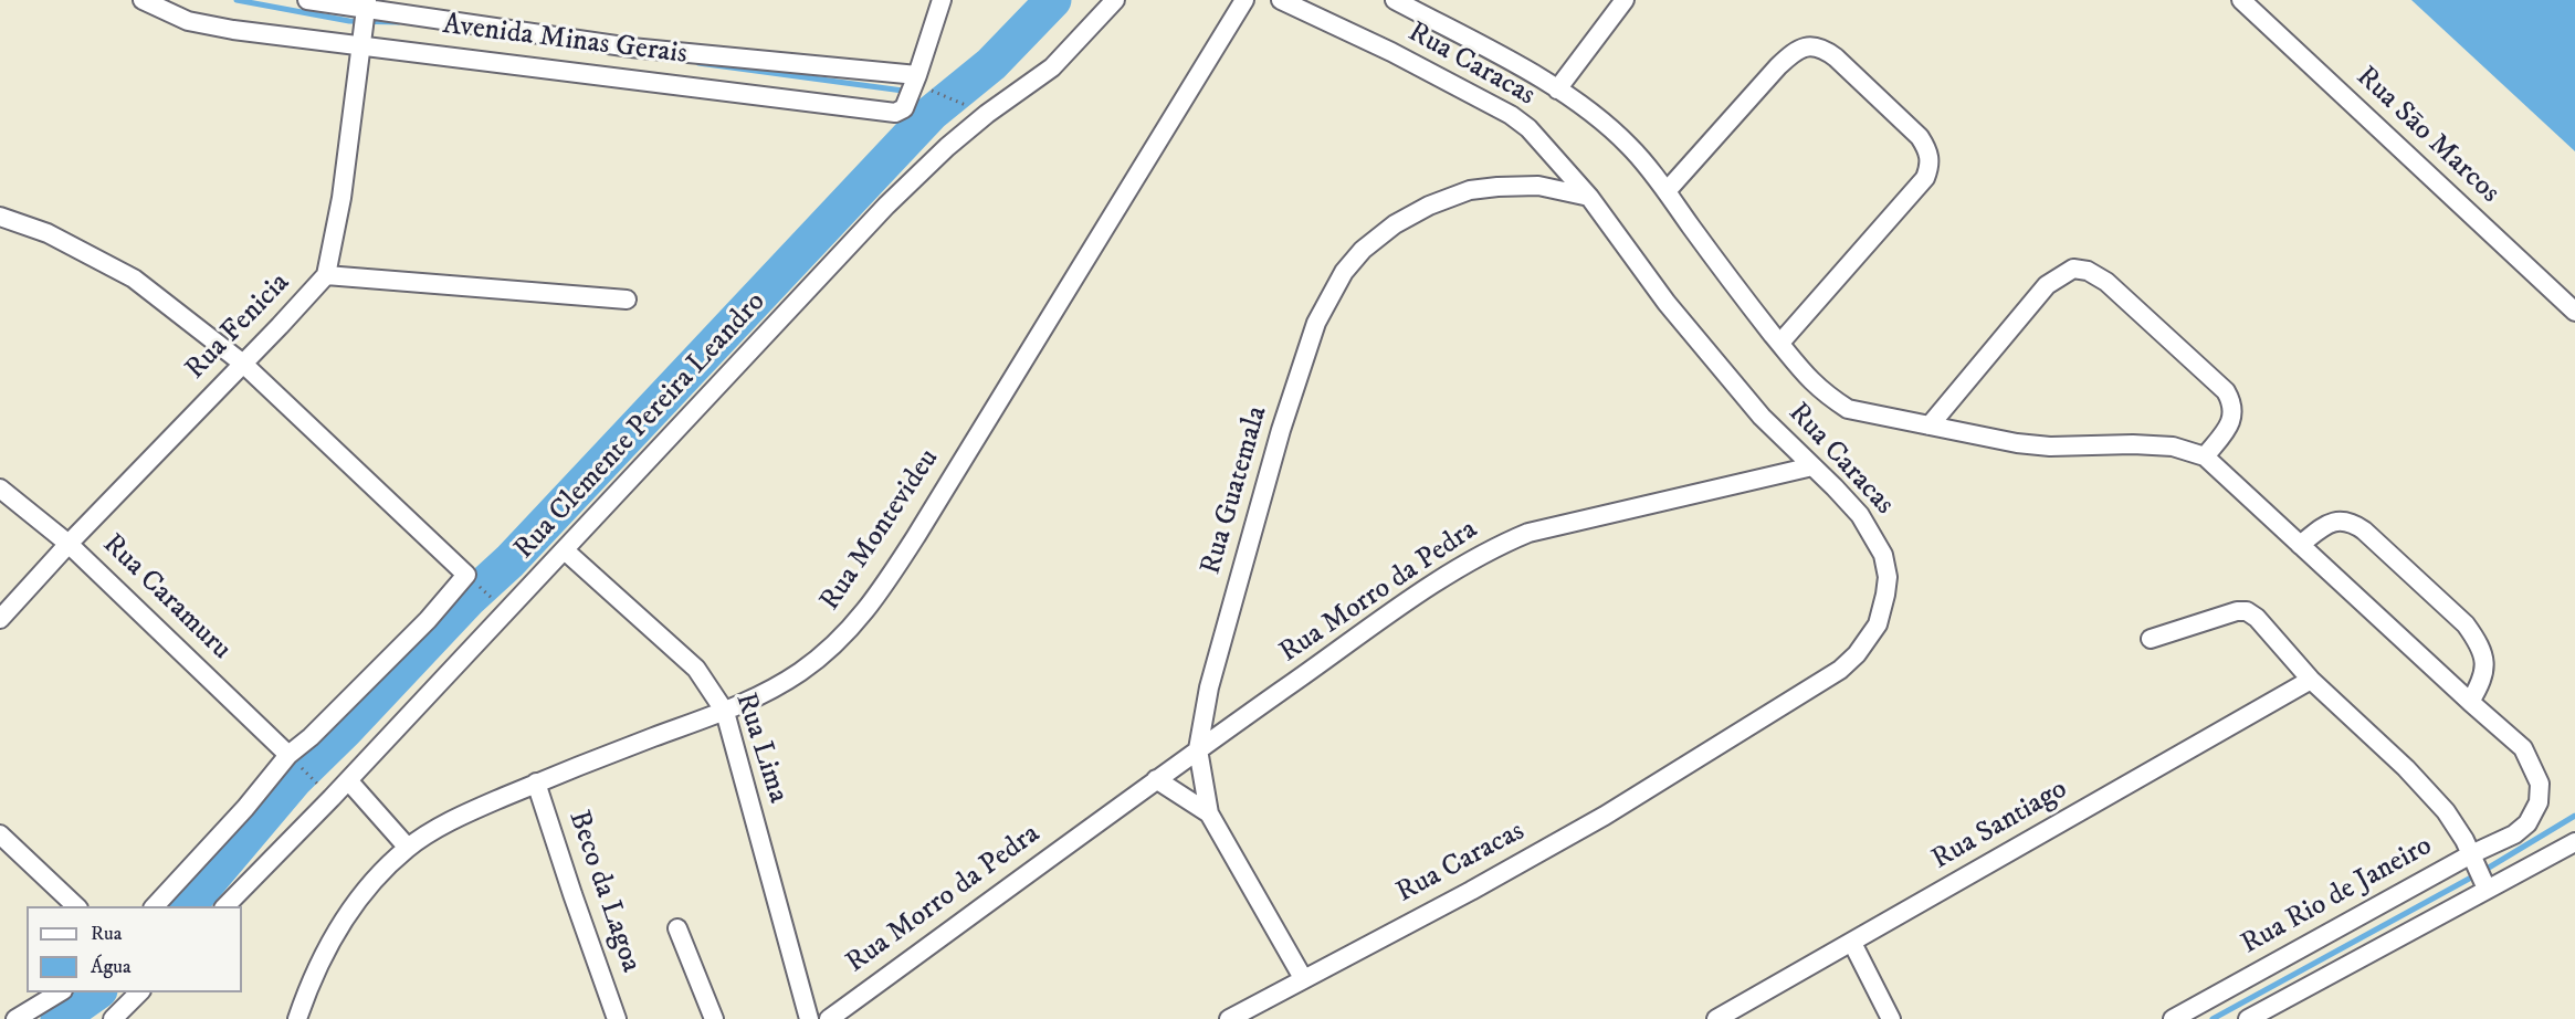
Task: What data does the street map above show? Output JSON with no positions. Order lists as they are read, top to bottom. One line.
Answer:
{"streets":{"street":["Avenida Minas Gerais","Rua Caracas","Rua Sāo Marcos","Rua Fenicia","Rua Clemente Pereira Leandro","Rua Guatemala","Rua Montevideu","Rua Morro da Pedra","Rua Caramuru","Rua Lima","Rua Santiago","Beco da Lagoa","Rua Rio de Janeiro"]},"crossings":[["Avenida Minas Gerais","Rua Fenicia"],["Rua Caracas","Rua Guatemala"],["Rua Caracas","Rua Morro da Pedra"],["Rua Fenicia","Rua Caramuru"],["Rua Clemente Pereira Leandro","Rua Lima"],["Rua Guatemala","Rua Morro da Pedra"],["Rua Montevideu","Rua Lima"],["Rua Montevideu","Beco da Lagoa"]],"legend":["Rua","Água"]}
